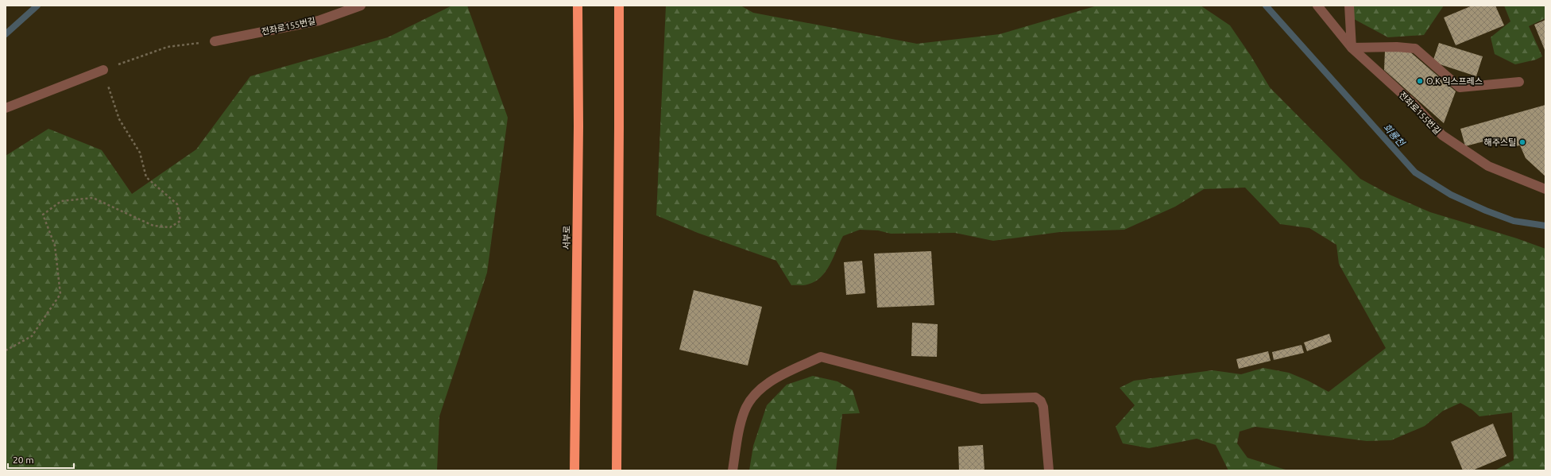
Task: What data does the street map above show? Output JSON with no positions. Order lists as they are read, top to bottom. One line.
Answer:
{"streets":{"highway":["서부로"],"street":["전좌로155번길"]},"water":["회룡천"],"places":["O.K 익스프레스","해주스틸"],"scale_bar":"20 m"}
